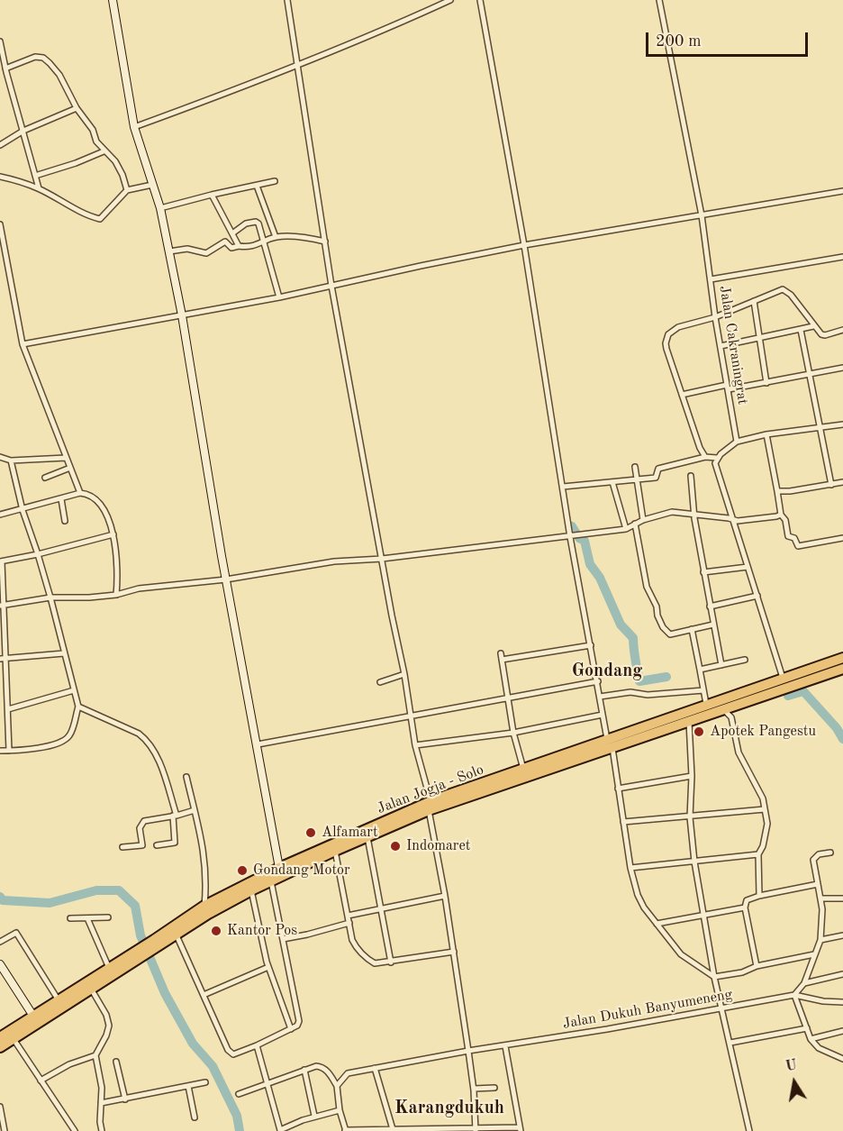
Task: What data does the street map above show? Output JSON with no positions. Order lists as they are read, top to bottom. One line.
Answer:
{"streets":{"highway":["Jalan Jogja - Solo"],"street":["Jalan Cakraningrat","Jalan Dukuh Banyumeneng"]},"districts":["Gondang","Karangdukuh"],"places":["Apotek Pangestu","Alfamart","Indomaret","Gondang Motor","Kantor Pos"],"scale_bar":"200 m","north":"top"}
